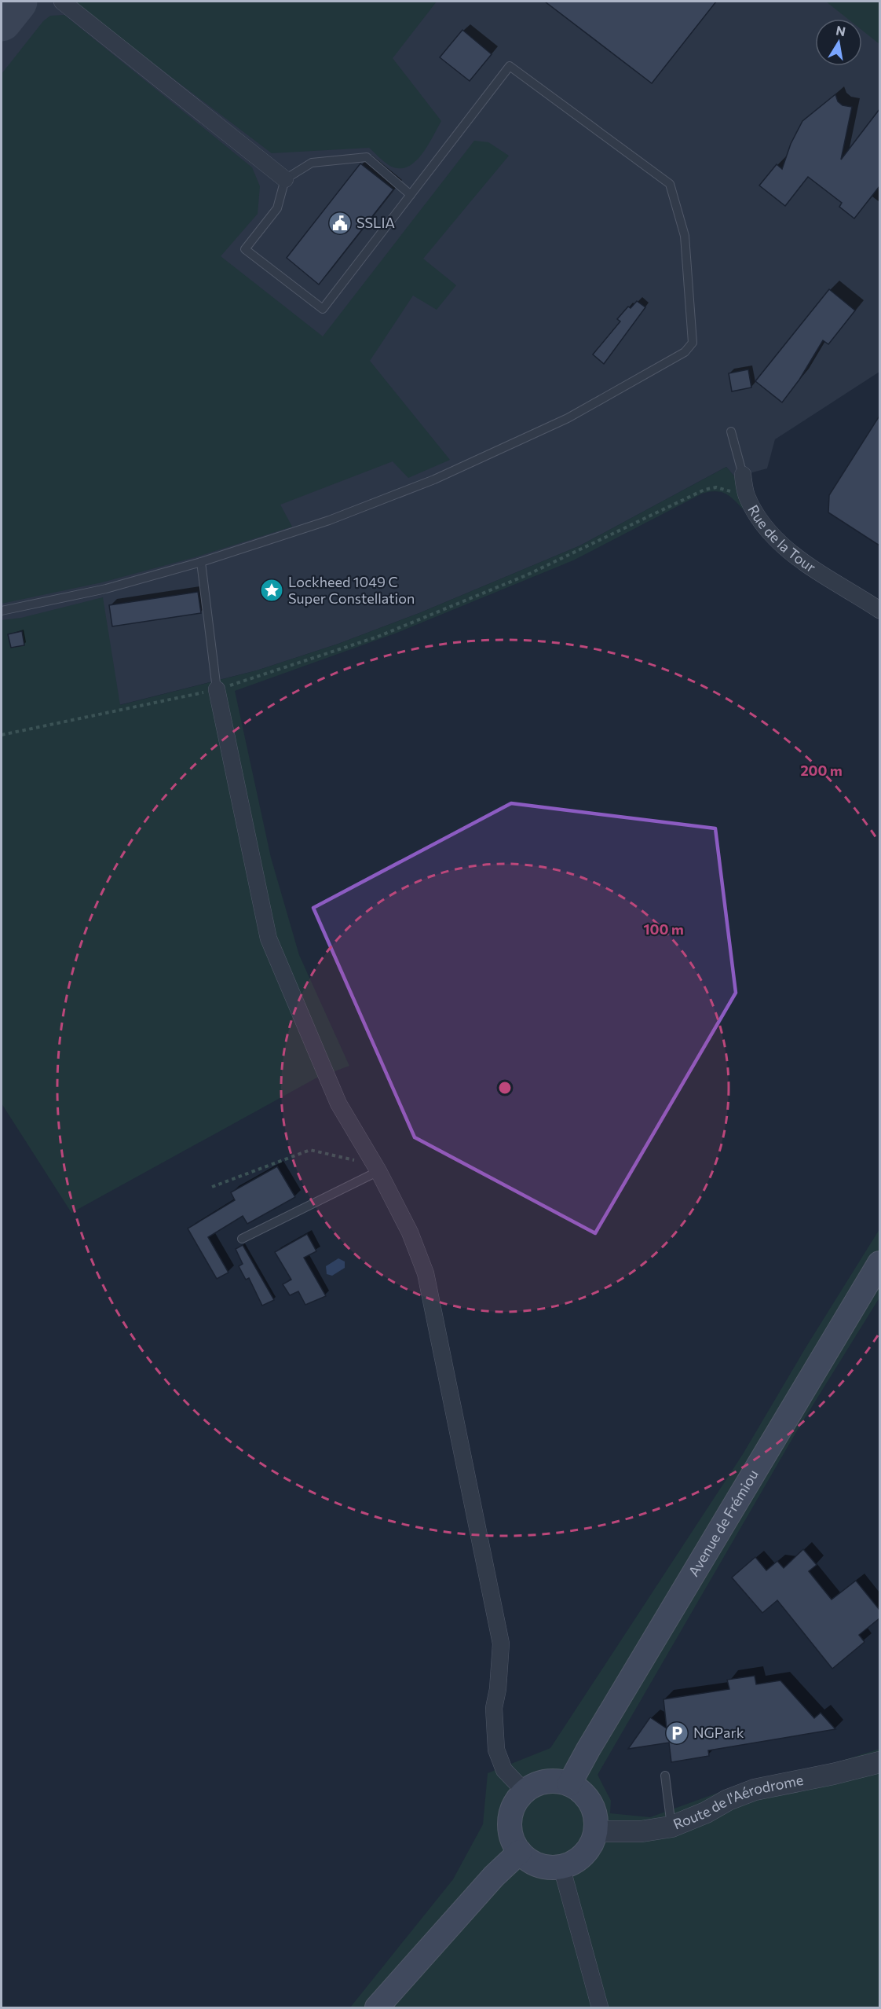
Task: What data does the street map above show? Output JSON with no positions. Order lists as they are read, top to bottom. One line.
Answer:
{"streets":{"main road":["Avenue de Frémiou"],"street":["Rue de la Tour","Route de l'Aérodrome"]},"crossings":[["Avenue de Frémiou","Route de l'Aérodrome"]],"places":{"public building":["SSLIA"],"place":["Lockheed 1049 C Super Constellation"],"parking":["NGPark"]},"north":"top","rings":["200 m","100 m"]}
